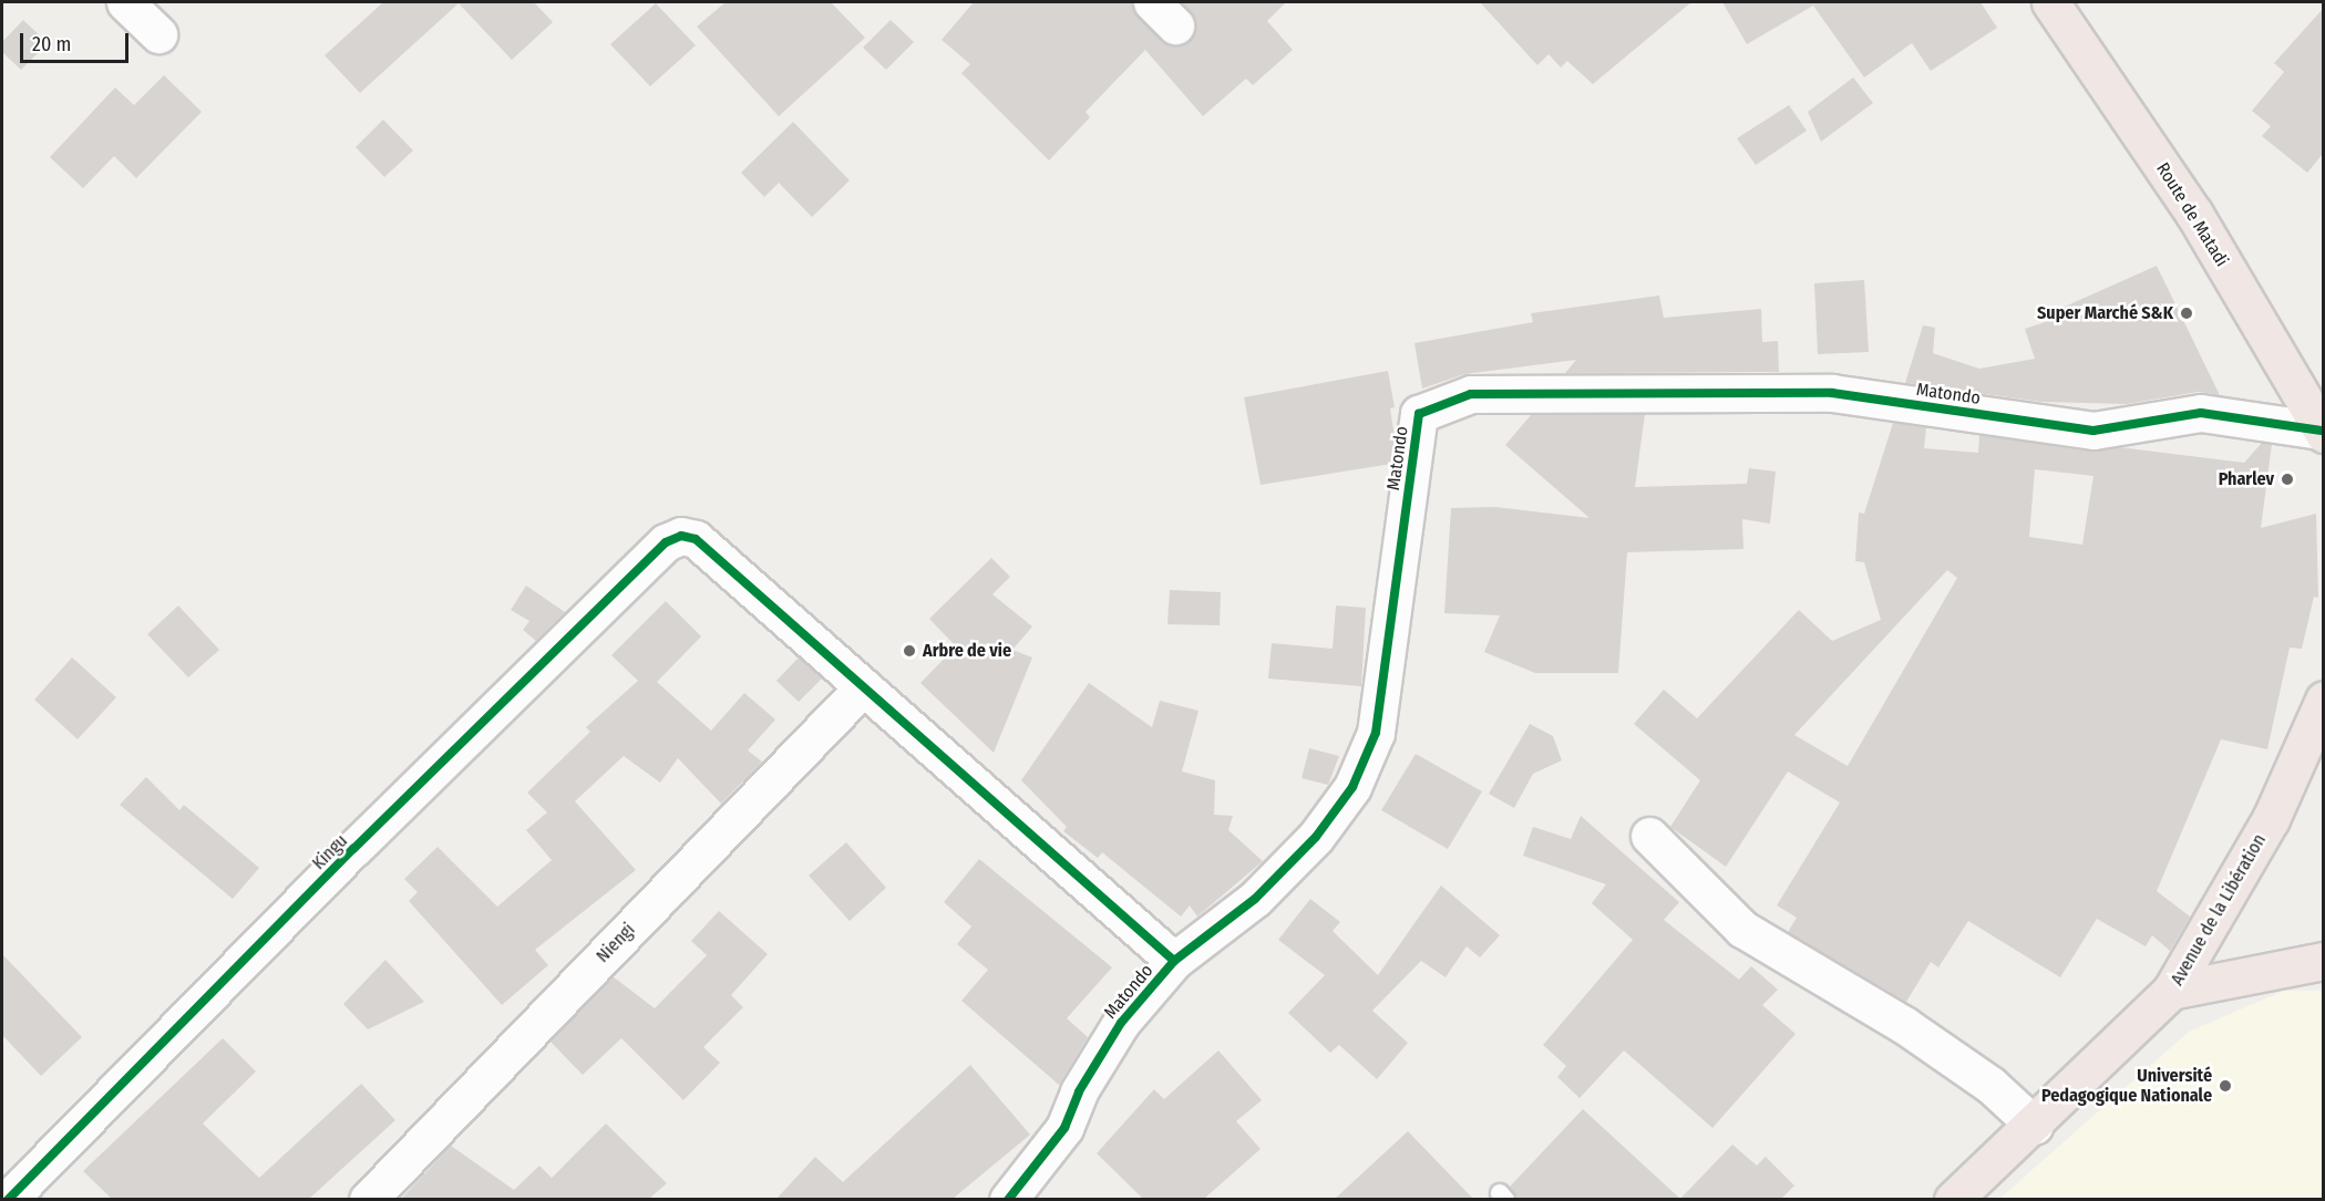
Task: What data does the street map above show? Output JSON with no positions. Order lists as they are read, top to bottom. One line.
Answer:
{"streets":{"highway":["Route de Matadi","Avenue de la Libération"],"street":["Matondo","Kingu","Niengi"]},"crossings":[["Route de Matadi","Matondo"],["Kingu","Niengi"]],"places":["Super Marché S&K","Pharlev","Arbre de vie","Université Pedagogique Nationale"],"scale_bar":"20 m"}
